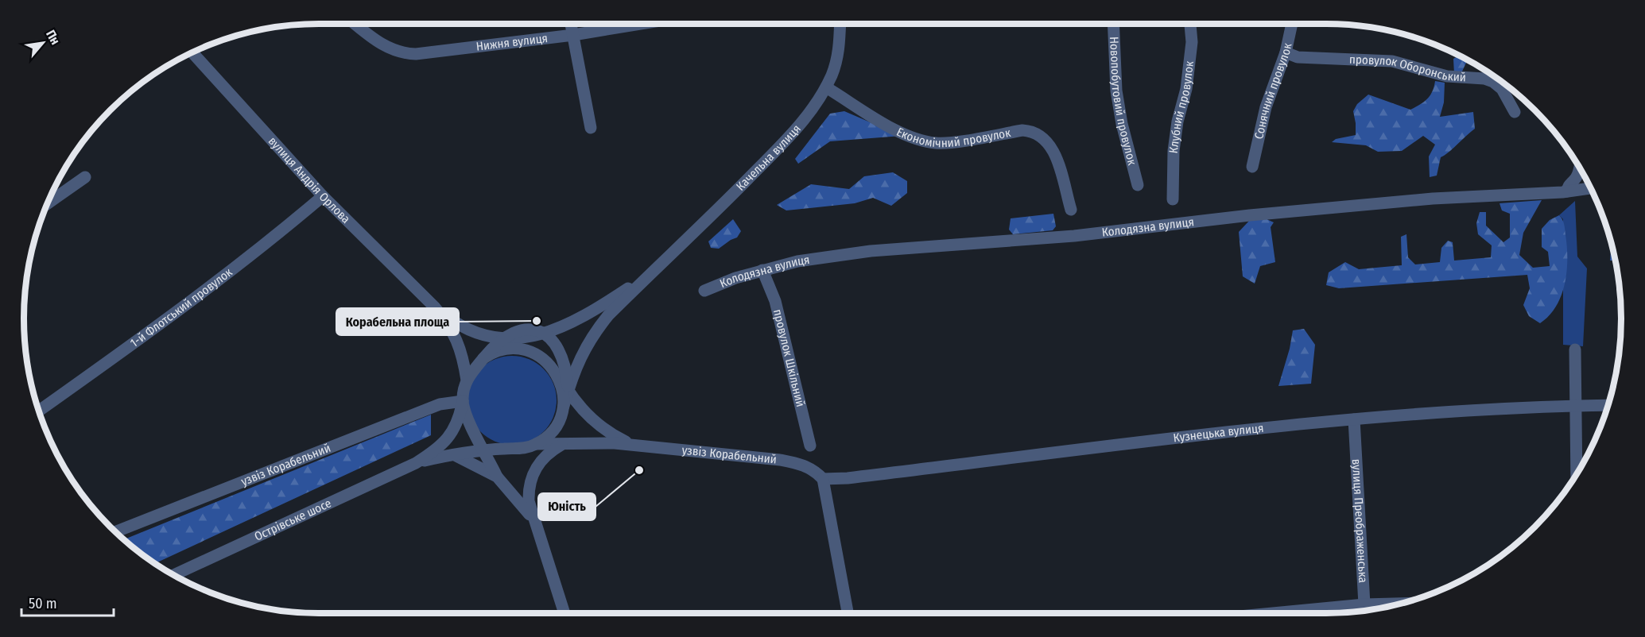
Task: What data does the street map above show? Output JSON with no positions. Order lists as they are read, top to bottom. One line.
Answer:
{"streets":{"street":["Нижня вулиця","провулок Оборонський","Сонячний провулок","Новопобутовий провулок","Клубний провулок","Економічний провулок","Качельна вулиця","вулиця Андрія Орлова","Колодязна вулиця","1-й Флотський провулок","провулок Шкільний","Кузнецька вулиця","узвіз Корабельний","Острівське шосе","вулиця Преображенська"]},"crossings":[["провулок Оборонський","Сонячний провулок"],["Економічний провулок","Качельна вулиця"],["Качельна вулиця","вулиця Андрія Орлова"],["Качельна вулиця","узвіз Корабельний"],["Качельна вулиця","Острівське шосе"],["вулиця Андрія Орлова","1-й Флотський провулок"],["вулиця Андрія Орлова","узвіз Корабельний"],["вулиця Андрія Орлова","Острівське шосе"],["Колодязна вулиця","провулок Шкільний"],["Кузнецька вулиця","узвіз Корабельний"],["Кузнецька вулиця","вулиця Преображенська"],["узвіз Корабельний","Острівське шосе"]],"places":["Корабельна площа","Юність"],"scale_bar":"50 m","north":"top right"}
